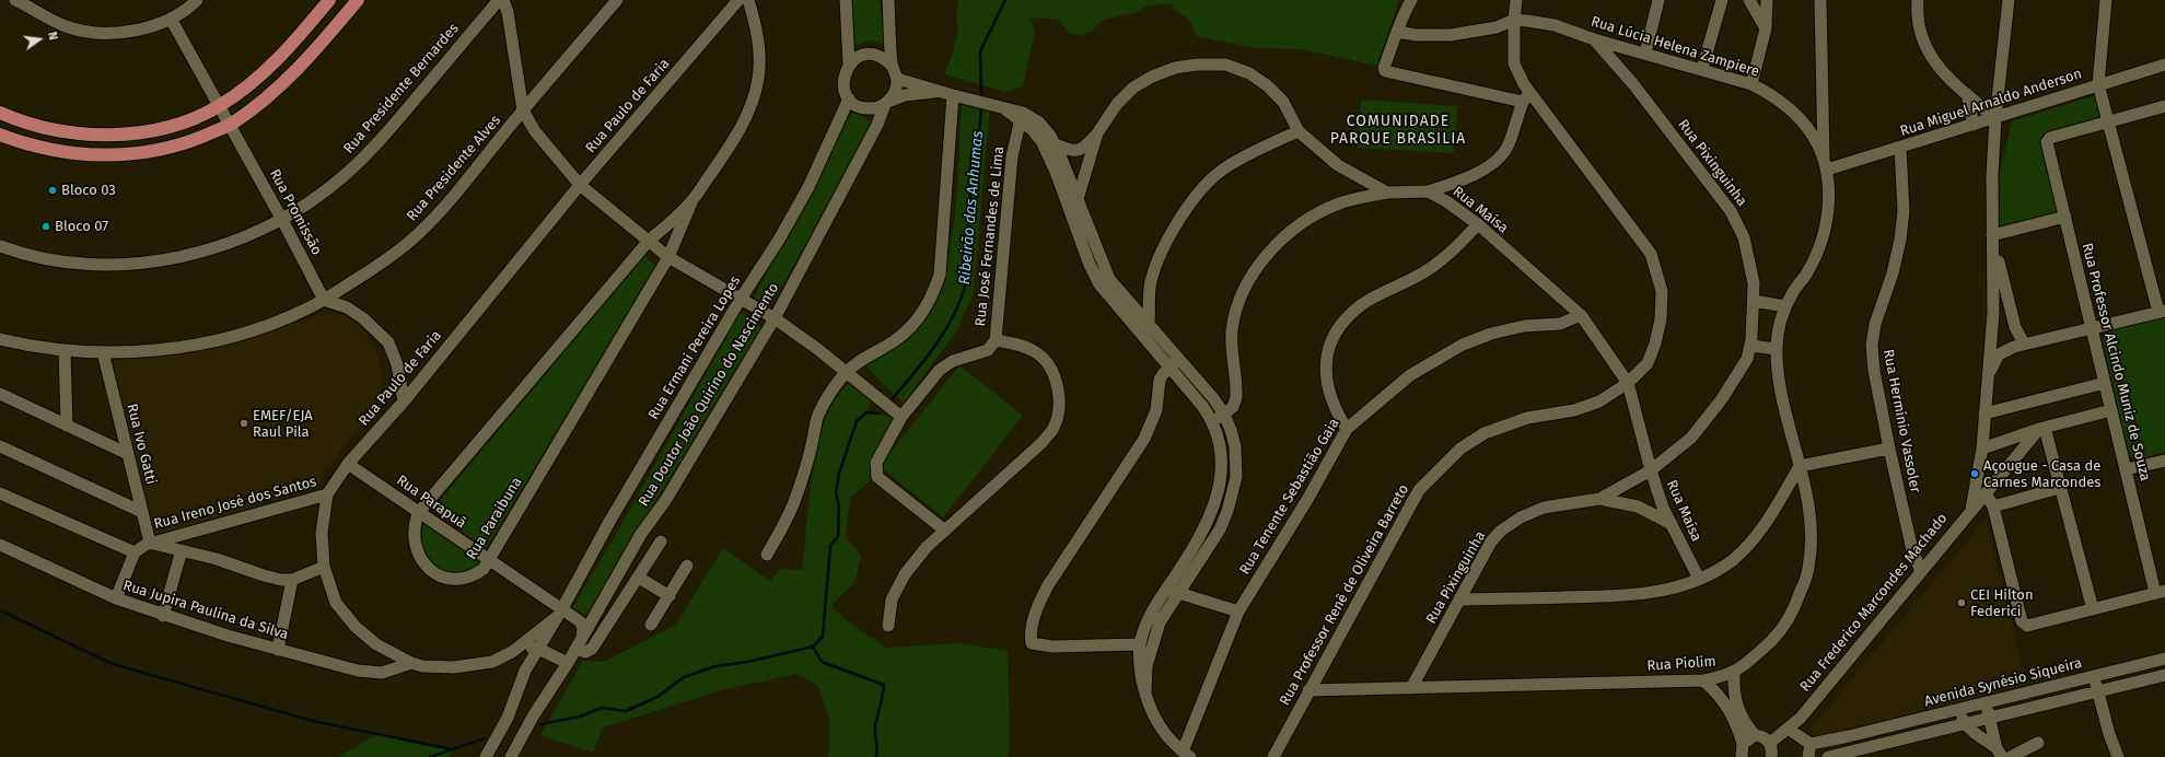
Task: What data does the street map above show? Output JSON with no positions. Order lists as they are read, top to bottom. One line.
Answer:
{"streets":{"street":["Rua Lúcia Helena Zampiere","Rua Presidente Bernardes","Rua Miguel Arnaldo Anderson","Rua Paulo de Faria","Rua Pixinguinha","Rua Presidente Alves","Rua Maísa","Rua Promissão","Rua José Fernandes de Lima","Rua Ermani Pereira Lopes","Rua Professor Alcindo Muniz de Souza","Rua Doutor João Quirino do Nascimento","Rua Hermínio Vassoler","Rua Ivo Gatti","Rua Tenente Sebastião Gaia","Rua Parapuã","Rua Ireno José dos Santos","Rua Paraibuna","Rua Professor Renê de Oliveira Barreto","Rua Frederico Marcondes Machado","Rua Jupira Paulina da Silva","Rua Piolim","Avenida Synésio Siqueira"]},"crossings":[["Rua Lúcia Helena Zampiere","Rua Miguel Arnaldo Anderson"],["Rua Lúcia Helena Zampiere","Rua Pixinguinha"],["Rua Lúcia Helena Zampiere","Rua Professor Renê de Oliveira Barreto"],["Rua Lúcia Helena Zampiere","Rua Piolim"],["Rua Presidente Bernardes","Rua Promissão"],["Rua Miguel Arnaldo Anderson","Rua Hermínio Vassoler"],["Rua Miguel Arnaldo Anderson","Rua Frederico Marcondes Machado"],["Rua Paulo de Faria","Rua Ermani Pereira Lopes"],["Rua Paulo de Faria","Rua Parapuã"],["Rua Paulo de Faria","Rua Ireno José dos Santos"],["Rua Paulo de Faria","Rua Jupira Paulina da Silva"],["Rua Pixinguinha","Rua Maísa"],["Rua Pixinguinha","Rua Piolim"],["Rua Presidente Alves","Rua Promissão"],["Rua Presidente Alves","Rua Ivo Gatti"],["Rua Maísa","Rua Tenente Sebastião Gaia"],["Rua Maísa","Rua Professor Renê de Oliveira Barreto"],["Rua Ermani Pereira Lopes","Rua Doutor João Quirino do Nascimento"],["Rua Ermani Pereira Lopes","Rua Parapuã"],["Rua Doutor João Quirino do Nascimento","Rua Parapuã"],["Rua Hermínio Vassoler","Rua Frederico Marcondes Machado"],["Rua Ivo Gatti","Rua Ireno José dos Santos"],["Rua Parapuã","Rua Paraibuna"],["Rua Professor Renê de Oliveira Barreto","Rua Piolim"]],"districts":["COMUNIDADE PARQUE BRASILIA"],"water":["Ribeirão das Anhumas"],"places":["Bloco 03","Bloco 07","EMEF/EJA Raul Pila","Açougue - Casa de Carnes Marcondes","CEI Hilton Federici"],"north":"right"}
